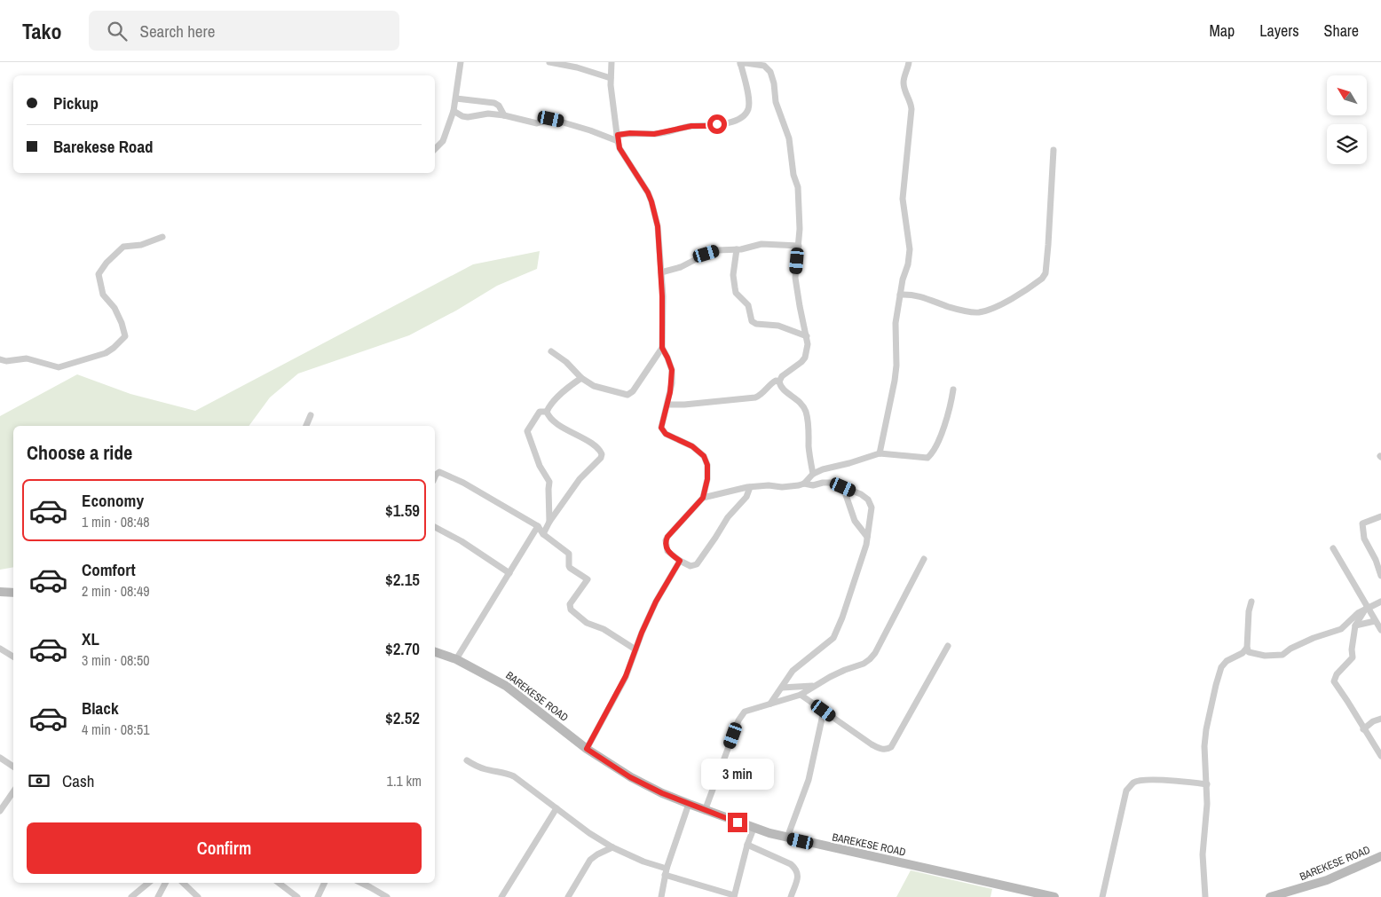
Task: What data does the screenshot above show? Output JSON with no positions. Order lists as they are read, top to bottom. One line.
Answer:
{"streets":{"main road":["BAREKESE ROAD"]},"north":"top left","page":{"header":"Tako","search":"Search here","nav":["Map","Layers","Share"],"banner":["Pickup","Barekese Road"],"heading":"Choose a ride","list":[{"name":"Economy","note":"1 min · 08:48","value":"$1.59"},{"name":"Comfort","note":"2 min · 08:49","value":"$2.15"},{"name":"XL","note":"3 min · 08:50","value":"$2.70"},{"name":"Black","note":"4 min · 08:51","value":"$2.52"}],"pay":["Cash","1.1 km"],"bubble":"3 min","buttons":"Confirm"}}
